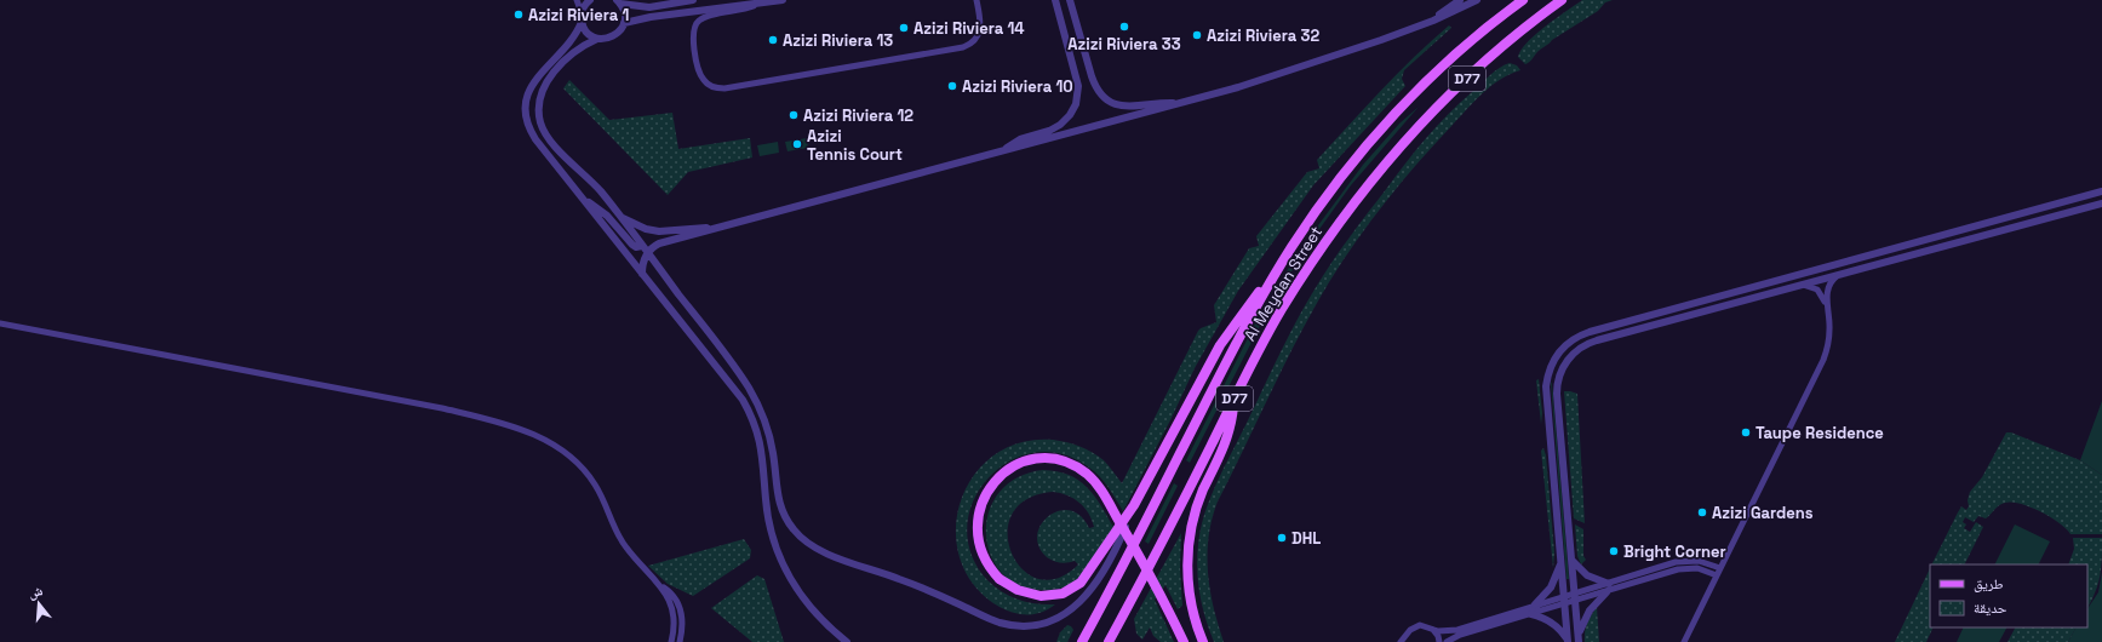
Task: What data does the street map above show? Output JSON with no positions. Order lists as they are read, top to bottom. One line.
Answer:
{"streets":{"main road":["D77","Al Meydan Street"]},"places":["Azizi Riviera 1","Azizi Riviera 33","Azizi Riviera 14","Azizi Riviera 32","Azizi Riviera 13","Azizi Riviera 10","Azizi Riviera 12","Azizi Tennis Court","Taupe Residence","Azizi Gardens","DHL","Bright Corner"],"legend":["طريق","حديقة"],"north":"top"}
